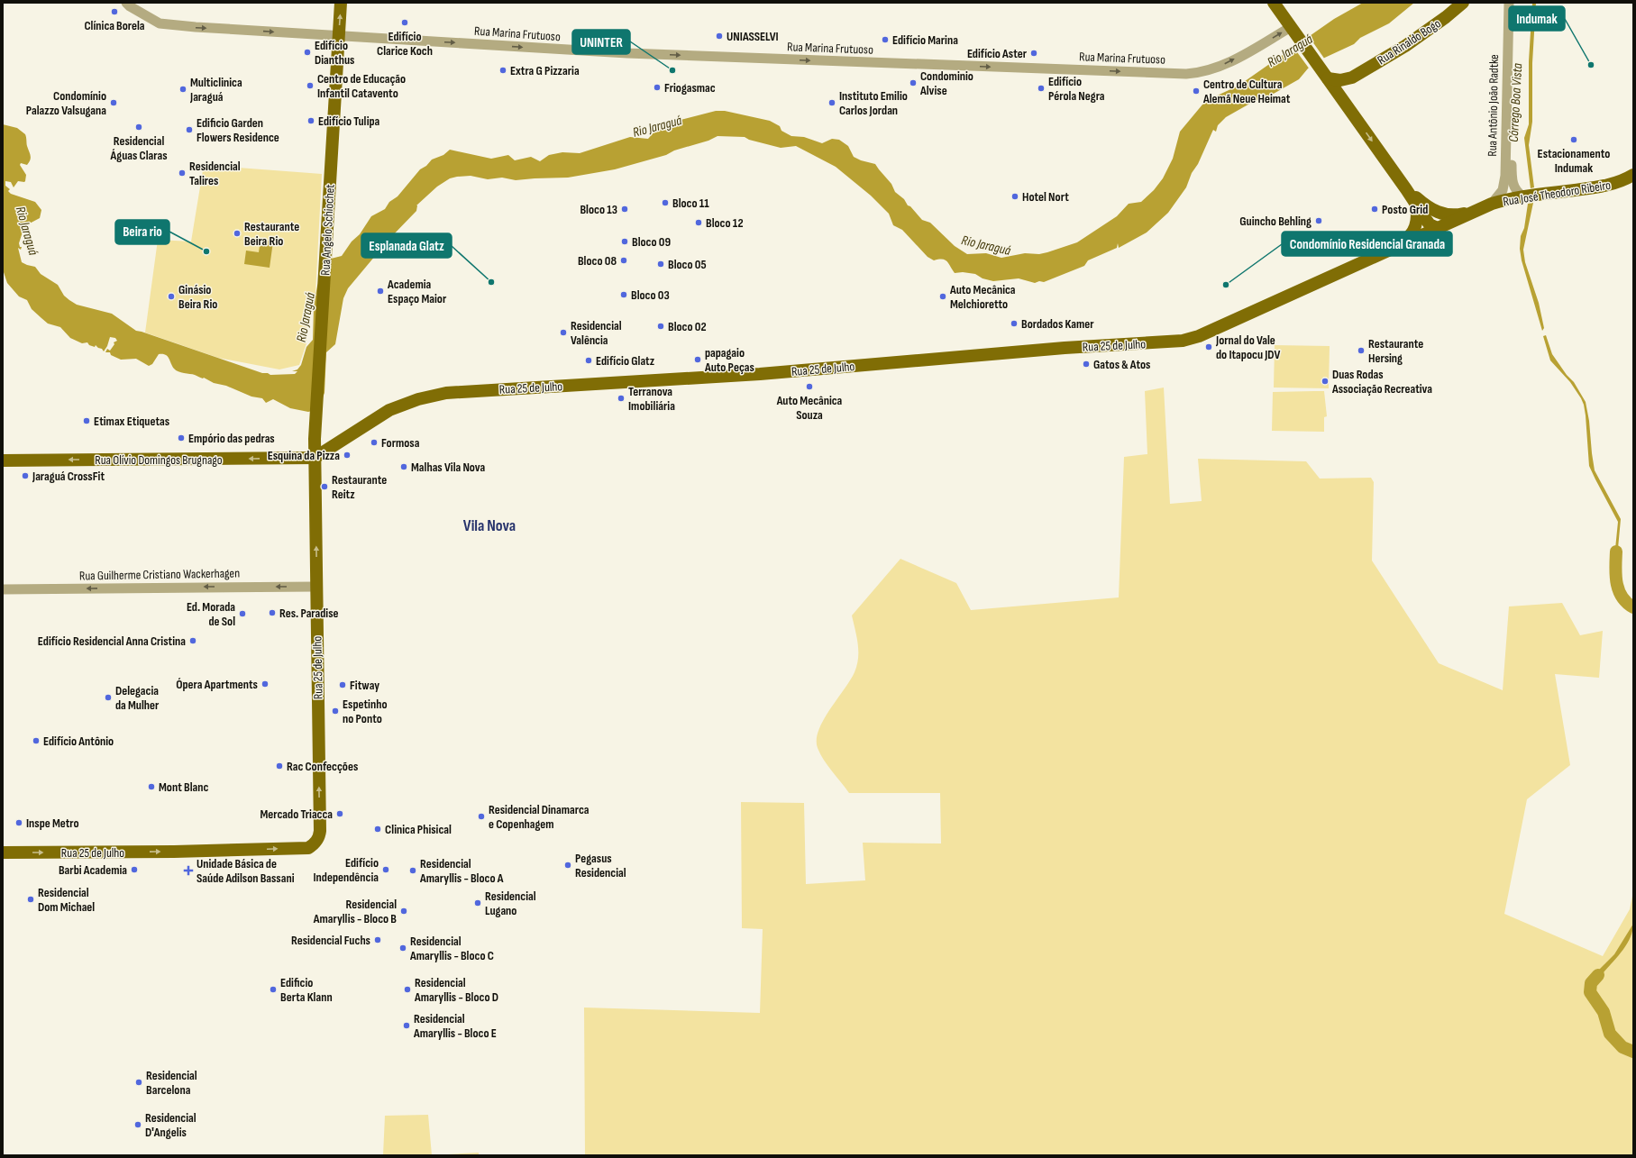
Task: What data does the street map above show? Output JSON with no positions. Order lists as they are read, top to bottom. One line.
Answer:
{"streets":{"main road":["Rua Rinaldo Bogo","Rua José Theodoro Ribeiro","Rua Angelo Schiochet","Rua 25 de Julho","Rua Olívio Domingos Brugnago"],"street":["Rua Marina Frutuoso","Rua Antônio João Radtke","Rua Guilherme Cristiano Wackerhagen"]},"crossings":[["Rua Marina Frutuoso","Rua Angelo Schiochet"],["Rua Antônio João Radtke","Rua José Theodoro Ribeiro"],["Rua José Theodoro Ribeiro","Rua 25 de Julho"],["Rua Angelo Schiochet","Rua 25 de Julho"],["Rua Angelo Schiochet","Rua Olívio Domingos Brugnago"],["Rua 25 de Julho","Rua Olívio Domingos Brugnago"],["Rua 25 de Julho","Rua Guilherme Cristiano Wackerhagen"]],"one_way":["Rua Marina Frutuoso","Rua Olívio Domingos Brugnago","Rua Guilherme Cristiano Wackerhagen"],"districts":["Vila Nova"],"water":["Rio Jaraguá","Córrego Boa Vista"],"places":{"other":["Clínica Borela","Edifício Clarice Koch","UNIASSELVI","Edifício Marina","Edifício Dianthus","Edifício Aster","Indumak","Extra G Pizzaria","UNINTER","Condominio Alvise","Centro de Educação Infantil Catavento","Friogasmac","Edifício Pérola Negra","Multiclinica Jaraguá","Centro de Cultura Alemã Neue Heimat","Condomínio Palazzo Valsugana","Instituto Emilio Carlos Jordan","Edifício Tulipa","Residencial Águas Claras","Edificio Garden Flowers Residence","Estacionamento Indumak","Residencial Talires","Hotel Nort","Bloco 11","Bloco 13","Posto Grid","Guincho Behling","Bloco 12","Restaurante Beira Rio","Bloco 09","Beira rio","Bloco 08","Bloco 05","Esplanada Glatz","Condomínio Residencial Granada","Academia Espaço Maior","Bloco 03","Ginásio Beira Rio","Auto Mecânica Melchioretto","Bordados Kamer","Bloco 02","Residencial Valência","Jornal do Vale do Itapocu JDV","Restaurante Hersing","papagaio Auto Peças","Edifício Glatz","Gatos & Atos","Duas Rodas Associação Recreativa","Auto Mecânica Souza","Terranova Imobiliária","Etimax Etiquetas","Empório das pedras","Formosa","Esquina da Pizza","Malhas Vila Nova","Jaraguá CrossFit","Restaurante Reitz","Res. Paradise","Ed. Morada de Sol","Edifício Residencial Anna Cristina","Ópera Apartments","Fitway","Delegacia da Mulher","Espetinho no Ponto","Edifício Antônio","Rac Confecções","Mont Blanc","Mercado Triacca","Residencial Dinamarca e Copenhagem","Inspe Metro","Clinica Phisical","Pegasus Residencial","Barbi Academia","Edifício Independência","Residencial Amaryllis - Bloco A","Residencial Dom Michael","Residencial Lugano","Residencial Amaryllis - Bloco B","Residencial Fuchs","Residencial Amaryllis - Bloco C","Edificio Berta Klann","Residencial Amaryllis - Bloco D","Residencial Amaryllis - Bloco E","Residencial Barcelona","Residencial D'Angelis"],"health":["Unidade Básica de Saúde Adilson Bassani"]}}
